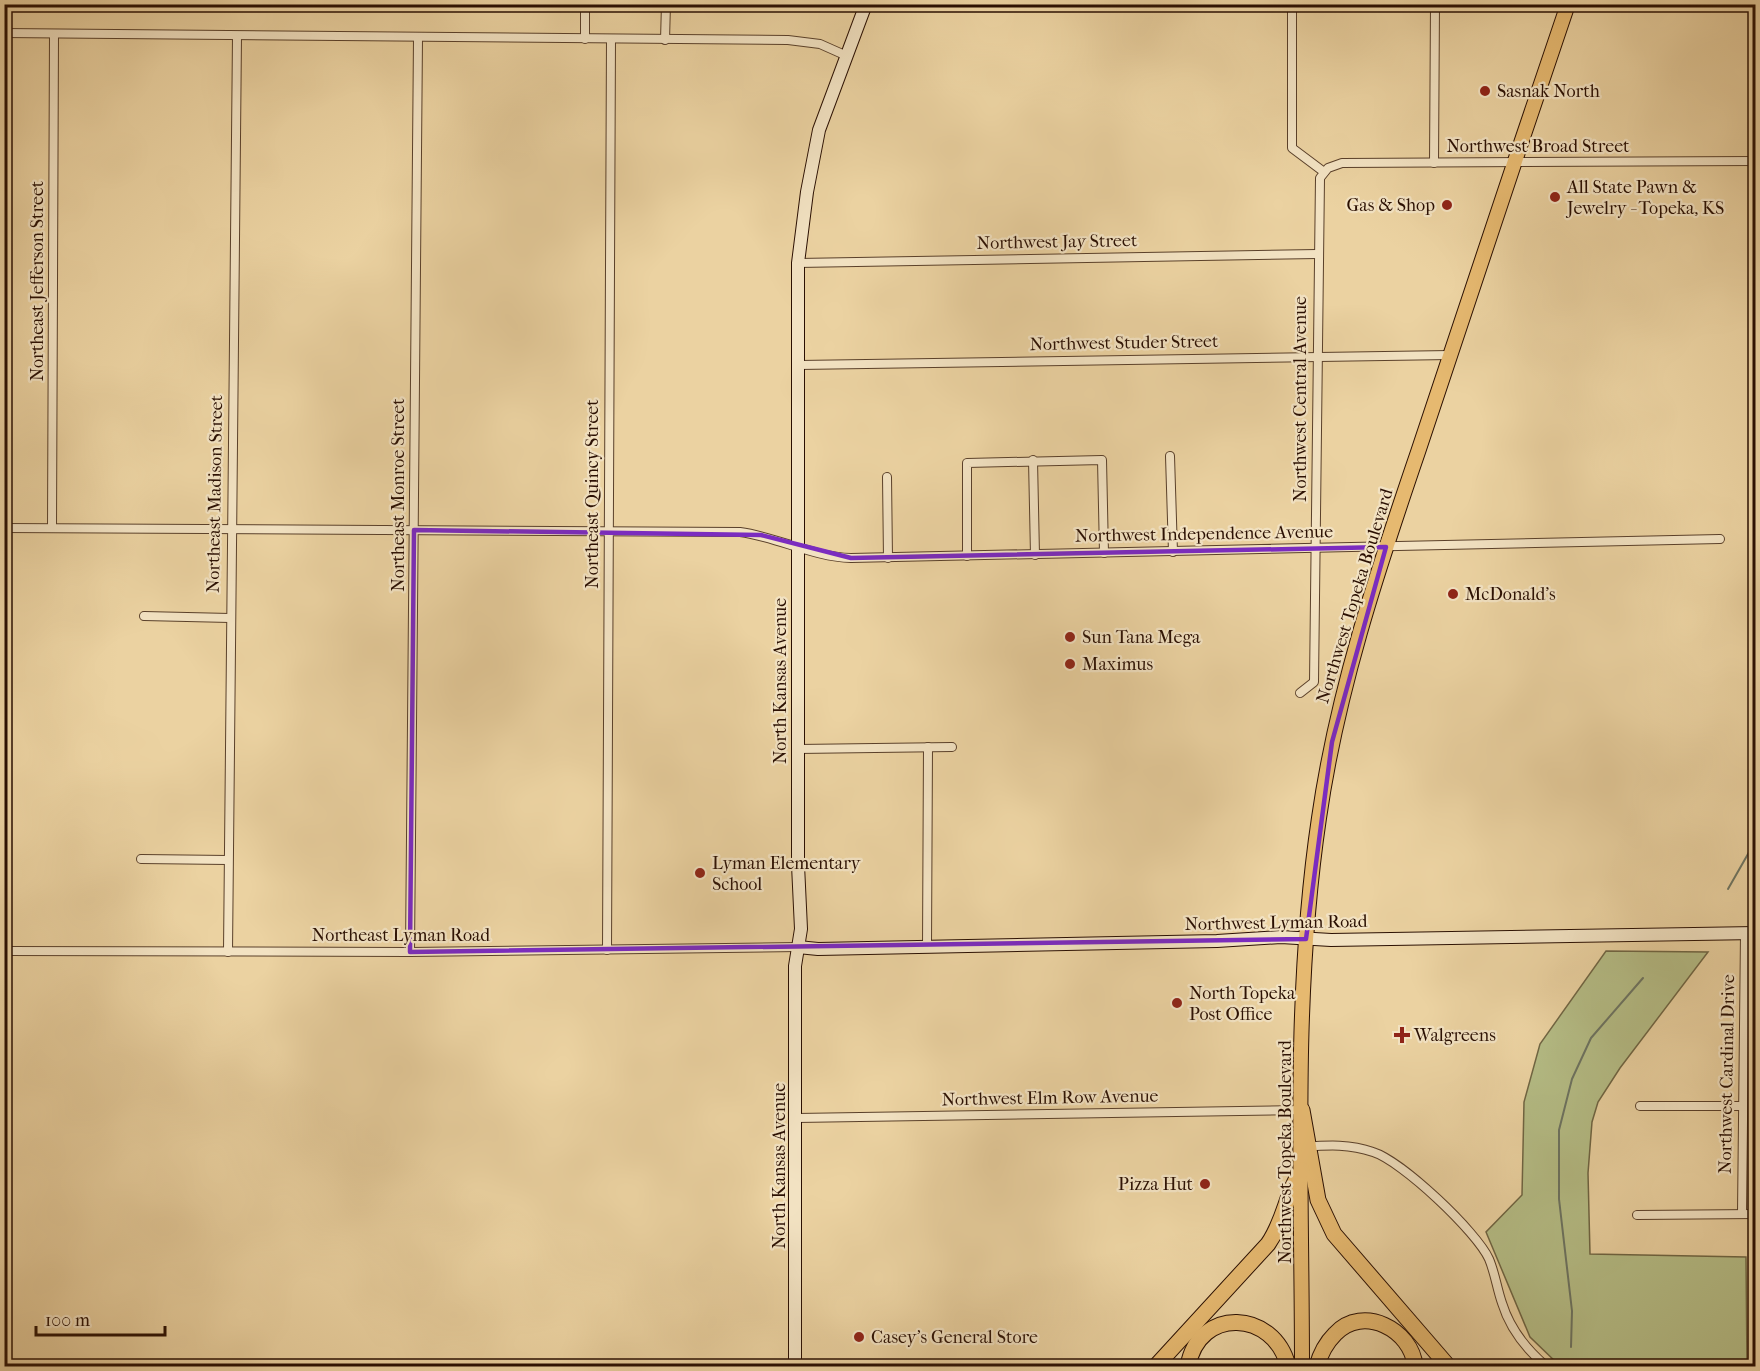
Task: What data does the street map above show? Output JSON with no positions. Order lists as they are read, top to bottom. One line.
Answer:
{"streets":{"main road":["Northwest Topeka Boulevard","North Kansas Avenue","Northwest Lyman Road"],"street":["Northwest Broad Street","Northwest Jay Street","Northeast Jefferson Street","Northwest Studer Street","Northwest Central Avenue","Northeast Madison Street","Northeast Quincy Street","Northeast Monroe Street","Northwest Independence Avenue","Northeast Lyman Road","Northwest Cardinal Drive","Northwest Elm Row Avenue"]},"crossings":[["Northwest Broad Street","Northwest Central Avenue"],["Northwest Broad Street","Northwest Topeka Boulevard"],["Northwest Jay Street","Northwest Central Avenue"],["Northwest Jay Street","North Kansas Avenue"],["Northeast Jefferson Street","Northwest Independence Avenue"],["Northwest Studer Street","Northwest Central Avenue"],["Northwest Studer Street","Northwest Topeka Boulevard"],["Northwest Studer Street","North Kansas Avenue"],["Northwest Central Avenue","Northwest Independence Avenue"],["Northeast Madison Street","Northwest Independence Avenue"],["Northeast Madison Street","Northeast Lyman Road"],["Northeast Quincy Street","Northwest Independence Avenue"],["Northeast Quincy Street","Northeast Lyman Road"],["Northeast Monroe Street","Northwest Independence Avenue"],["Northeast Monroe Street","Northeast Lyman Road"],["Northwest Independence Avenue","Northwest Topeka Boulevard"],["Northwest Independence Avenue","North Kansas Avenue"],["Northwest Topeka Boulevard","Northwest Lyman Road"],["Northwest Topeka Boulevard","Northwest Elm Row Avenue"],["North Kansas Avenue","Northwest Lyman Road"],["North Kansas Avenue","Northeast Lyman Road"],["North Kansas Avenue","Northwest Elm Row Avenue"],["Northwest Lyman Road","Northeast Lyman Road"],["Northwest Lyman Road","Northwest Cardinal Drive"]],"places":{"other":["Sasnak North","All State Pawn & Jewelry - Topeka, KS","Gas & Shop","McDonald's","Sun Tana Mega","Maximus","Lyman Elementary School","North Topeka Post Office","Pizza Hut","Casey's General Store"],"health":["Walgreens"]},"scale_bar":"100 m"}
